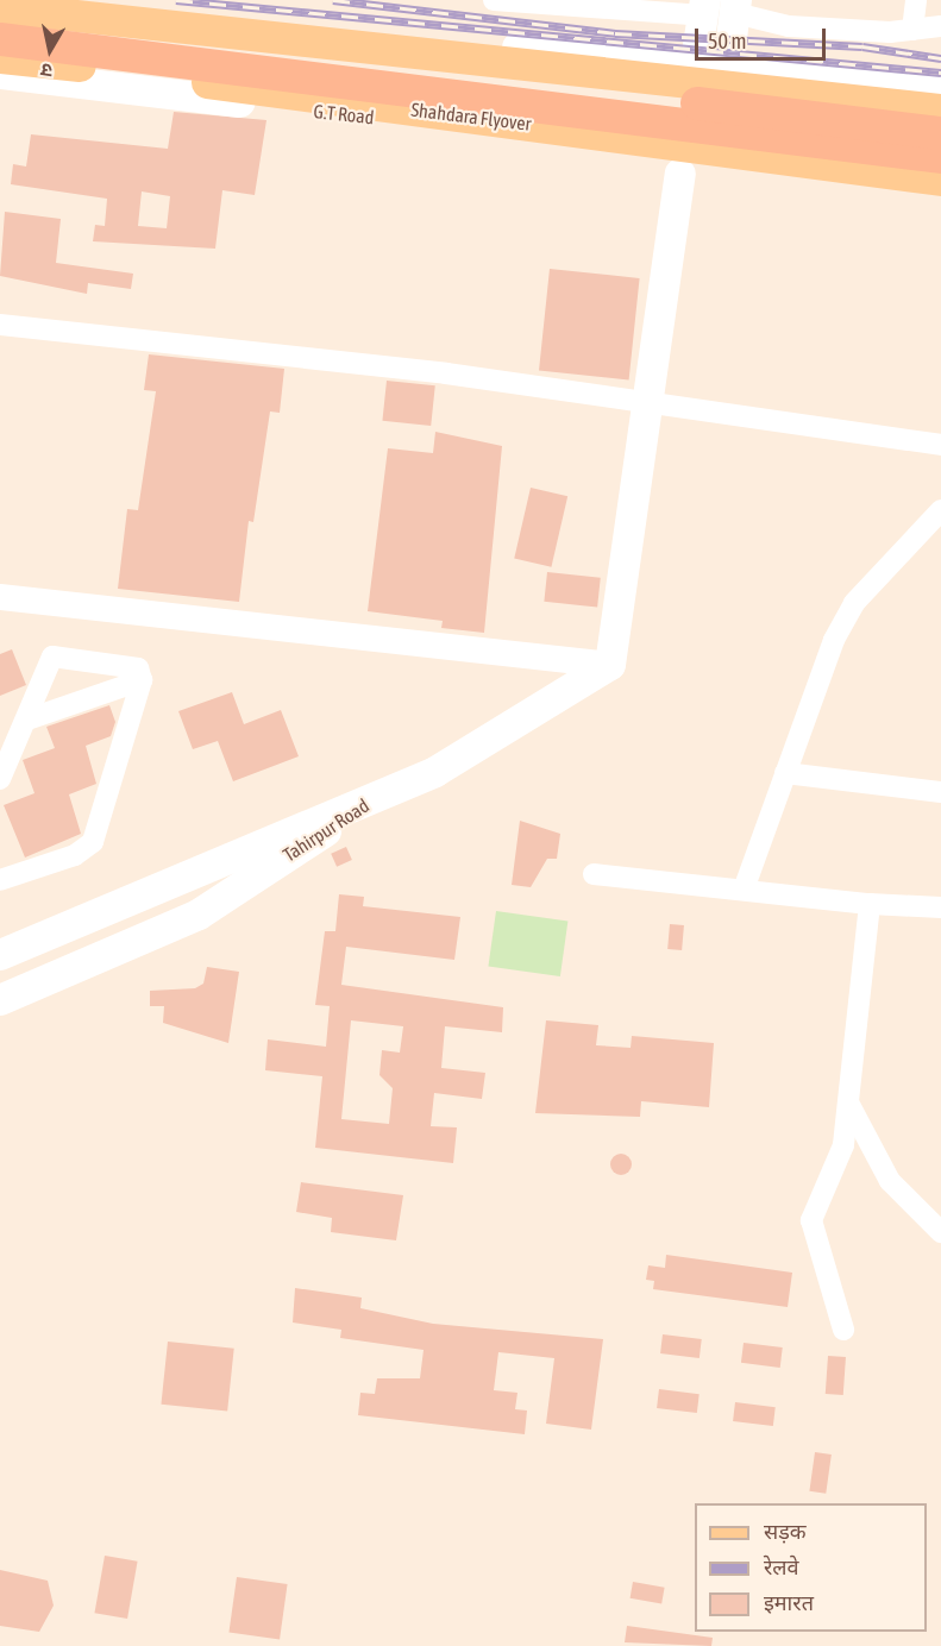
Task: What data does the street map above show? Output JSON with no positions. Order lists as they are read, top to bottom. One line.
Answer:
{"streets":{"highway":["Shahdara Flyover"],"main road":["G.T Road","Tahirpur Road"]},"legend":["सड़क","रेलवे","इमारत"],"scale_bar":"50 m","north":"bottom"}
